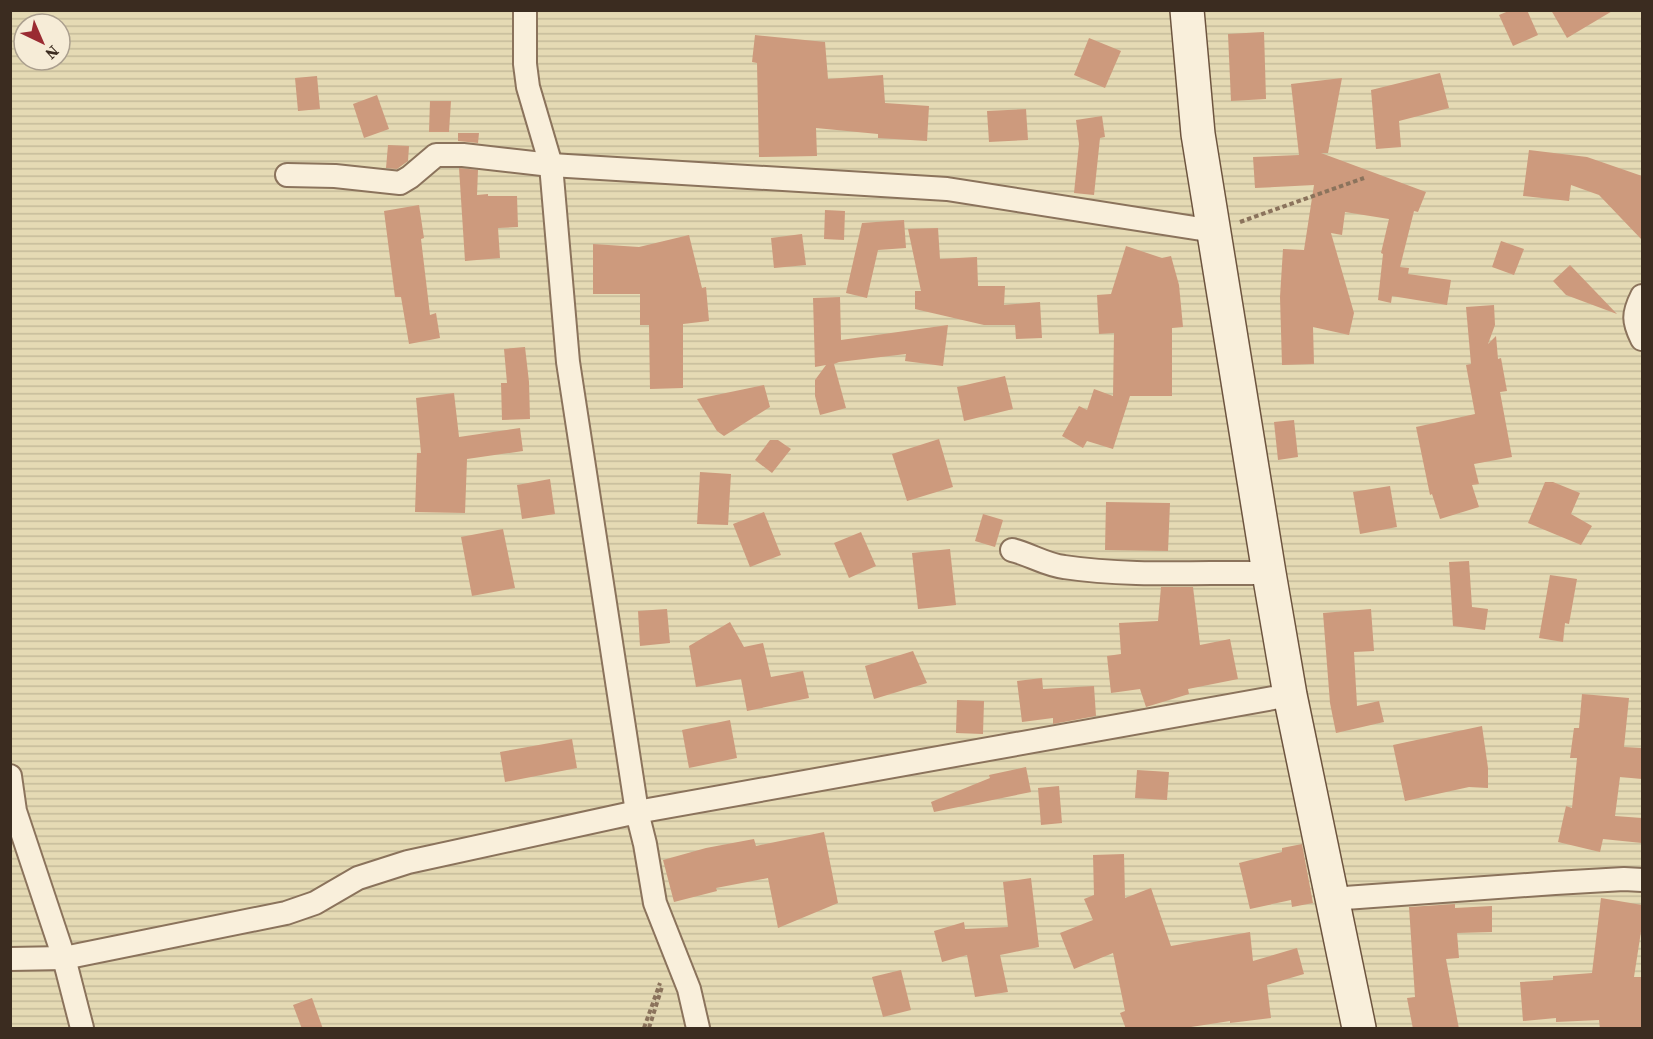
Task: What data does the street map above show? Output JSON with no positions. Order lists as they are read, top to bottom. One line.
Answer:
{"north":"bottom right"}
